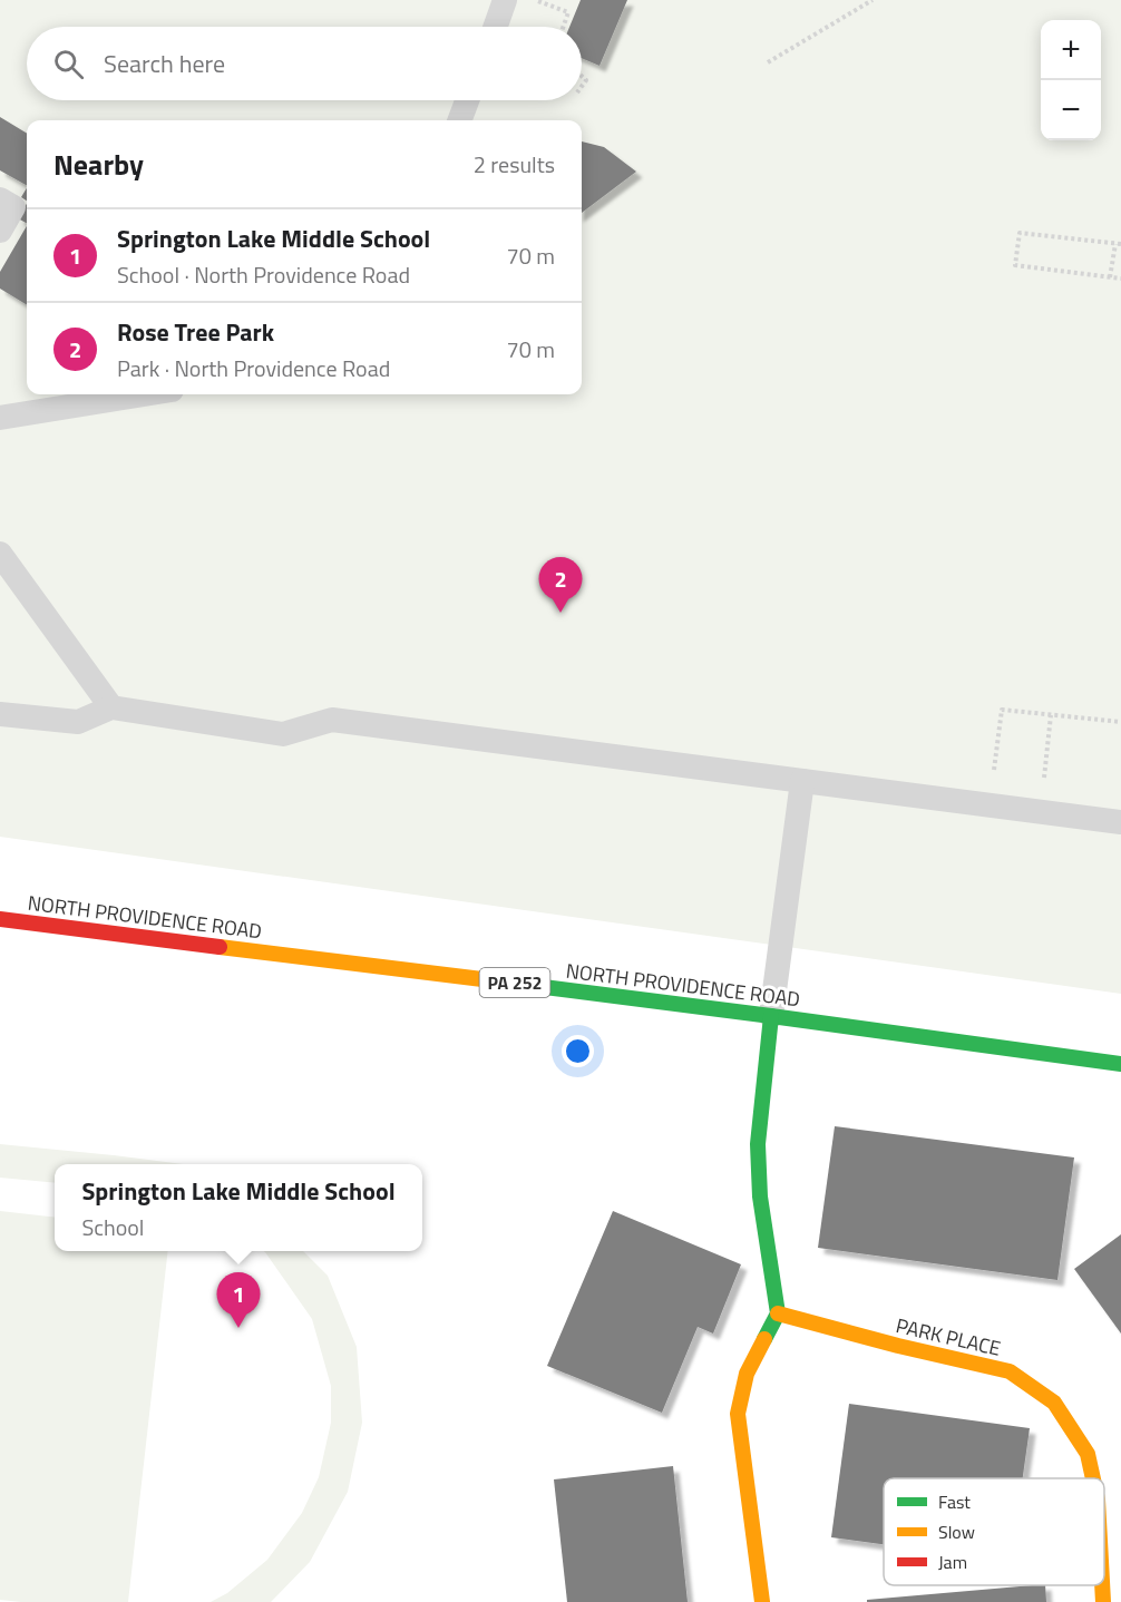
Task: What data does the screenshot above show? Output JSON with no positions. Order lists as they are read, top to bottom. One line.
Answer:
{"streets":{"main road":["NORTH PROVIDENCE ROAD","PA 252","PARK PLACE"]},"legend":["Fast","Slow","Jam"],"page":{"map_buttons":["+","−"],"search":"Search here","heading":["Nearby","2 results"],"list":[{"mark":"1","name":"Springton Lake Middle School","note":"School · North Providence Road","value":"70 m"},{"mark":"2","name":"Rose Tree Park","note":"Park · North Providence Road","value":"70 m"}],"pins":["2","1"],"popup":["Springton Lake Middle School","School"]}}
